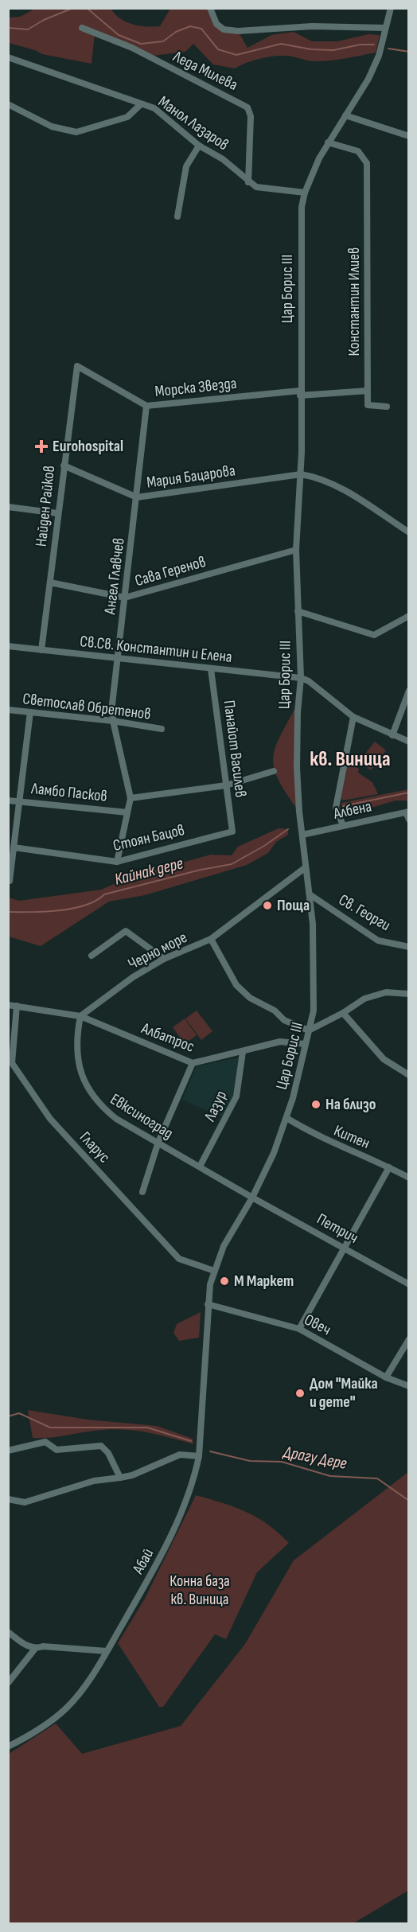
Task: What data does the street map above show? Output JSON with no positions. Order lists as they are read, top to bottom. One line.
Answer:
{"streets":{"street":["Леда Милева","Манол Лазаров","Цар Борис III","Константин Илиев","Морска Звезда","Мария Бацарова","Найден Райков","Сава Геренов","Ангел Главчев","Св.Св. Константин и Елена","Светослав Обретенов","Панайот Василев","Ламбо Пасков","Албена","Стоян Бацов","Св. Георги","Черно море","Албатрос","Лазур","Евксиноград","Китен","Гларус","Петрич","Овеч","Абай"]},"crossings":[["Леда Милева","Манол Лазаров"],["Манол Лазаров","Цар Борис III"],["Цар Борис III","Константин Илиев"],["Цар Борис III","Морска Звезда"],["Цар Борис III","Мария Бацарова"],["Цар Борис III","Сава Геренов"],["Цар Борис III","Св.Св. Константин и Елена"],["Цар Борис III","Албена"],["Цар Борис III","Св. Георги"],["Цар Борис III","Черно море"],["Цар Борис III","Албатрос"],["Цар Борис III","Евксиноград"],["Цар Борис III","Китен"],["Цар Борис III","Гларус"],["Цар Борис III","Петрич"],["Цар Борис III","Овеч"],["Цар Борис III","Абай"],["Константин Илиев","Морска Звезда"],["Морска Звезда","Найден Райков"],["Морска Звезда","Ангел Главчев"],["Мария Бацарова","Найден Райков"],["Мария Бацарова","Ангел Главчев"],["Найден Райков","Сава Геренов"],["Найден Райков","Св.Св. Константин и Елена"],["Сава Геренов","Ангел Главчев"],["Ангел Главчев","Св.Св. Константин и Елена"],["Ангел Главчев","Светослав Обретенов"],["Ангел Главчев","Ламбо Пасков"],["Ангел Главчев","Стоян Бацов"],["Св.Св. Константин и Елена","Панайот Василев"],["Панайот Василев","Ламбо Пасков"],["Панайот Василев","Стоян Бацов"],["Черно море","Албатрос"],["Черно море","Евксиноград"],["Албатрос","Лазур"],["Албатрос","Евксиноград"],["Лазур","Евксиноград"],["Евксиноград","Петрич"]],"districts":["кв. Виница"],"water":["Кайнак дере","Драгу Дере"],"parks":["Конна база кв. Виница"],"places":{"health":["Eurohospital"],"other":["Поща","На близо","М Маркет","Дом \"Майка и дете\""]}}
